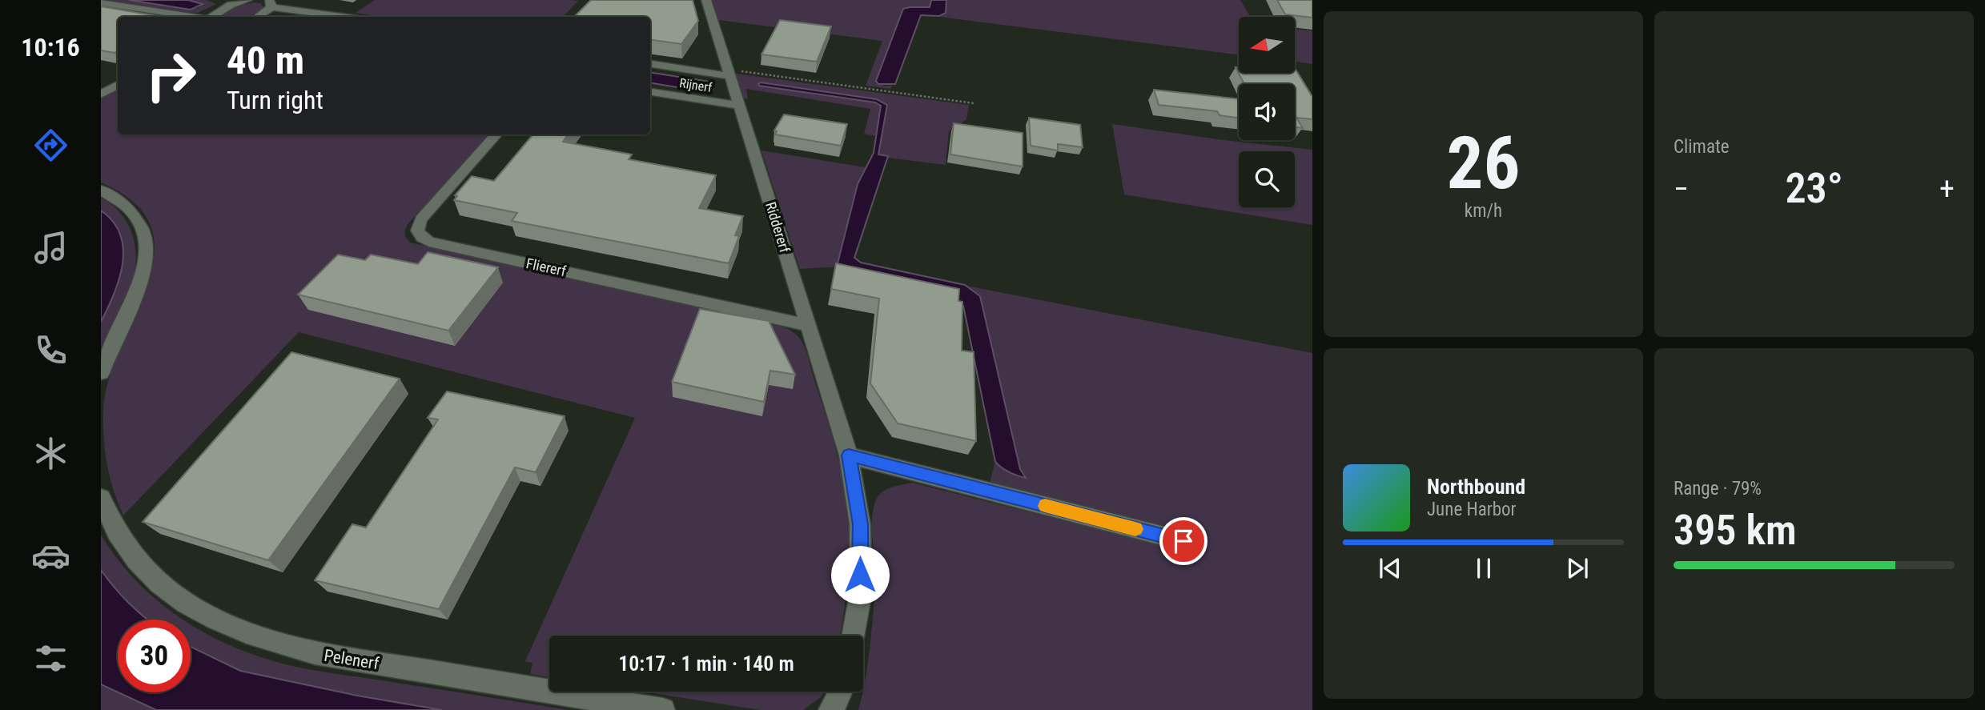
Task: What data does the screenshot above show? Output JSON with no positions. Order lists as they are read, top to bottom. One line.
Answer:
{"streets":{"street":["Rijnerf","Riddererf","Fliererf","Pelenerf"]},"crossings":[["Rijnerf","Riddererf"],["Riddererf","Fliererf"]],"north":"left","page":{"tabs":"10:16","tile":[["26","km/h"],"Climate",["Range · 79%","395 km"]],"turn":["40 m","Turn right"],"heat":["−","23°","+"],"song":["Northbound","June Harbor"],"limit":"30","trip":"10:17 · 1 min · 140 m"}}
